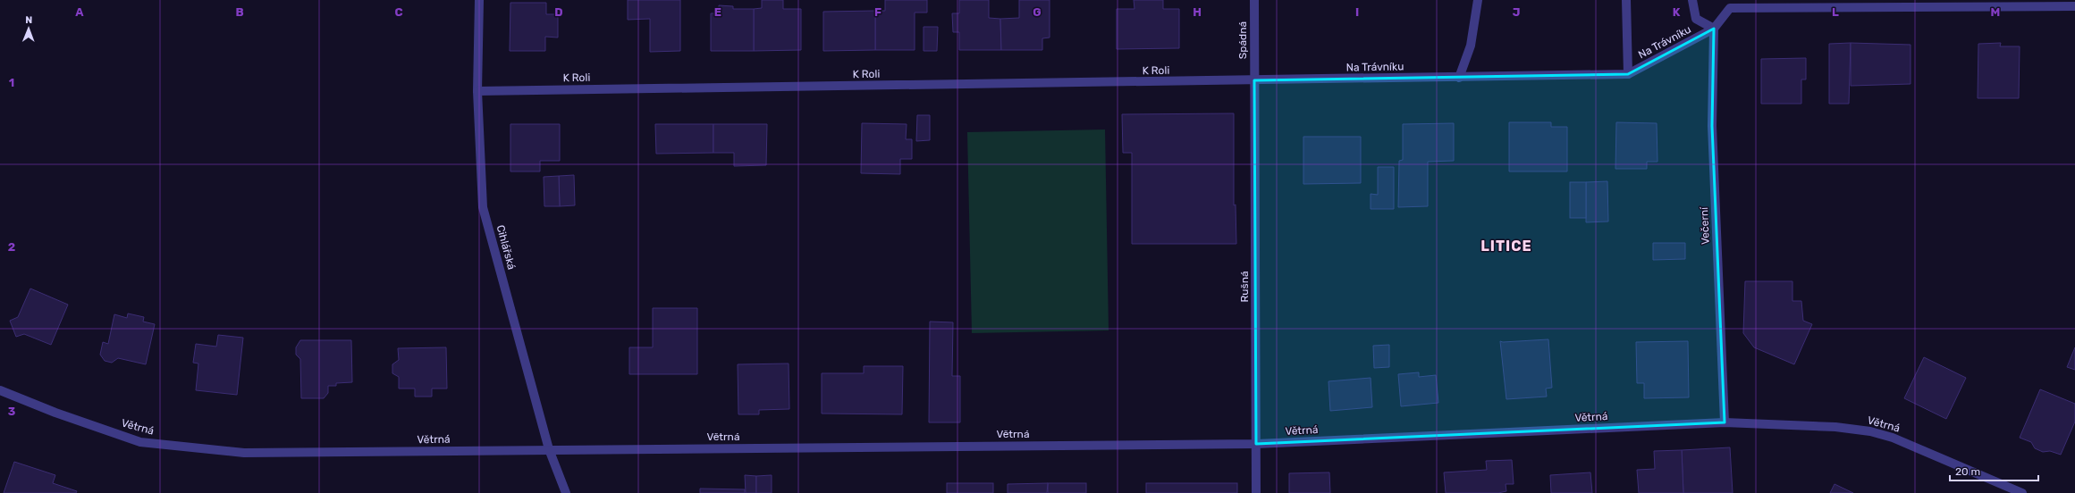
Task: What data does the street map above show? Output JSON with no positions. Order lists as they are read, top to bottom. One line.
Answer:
{"streets":{"street":["Spádná","Na Trávníku","K Roli","Večerní","Cihlářská","Rušná","Větrná"]},"crossings":[["Spádná","Na Trávníku"],["Spádná","K Roli"],["Spádná","Rušná"],["Na Trávníku","K Roli"],["Na Trávníku","Večerní"],["Na Trávníku","Rušná"],["K Roli","Cihlářská"],["K Roli","Rušná"],["Večerní","Větrná"],["Cihlářská","Větrná"],["Rušná","Větrná"]],"districts":["LITICE"],"scale_bar":"20 m","north":"top","grid":{"columns":["A","B","C","D","E","F","G","H","I","J","K","L","M"],"rows":["1","2","3"]}}
